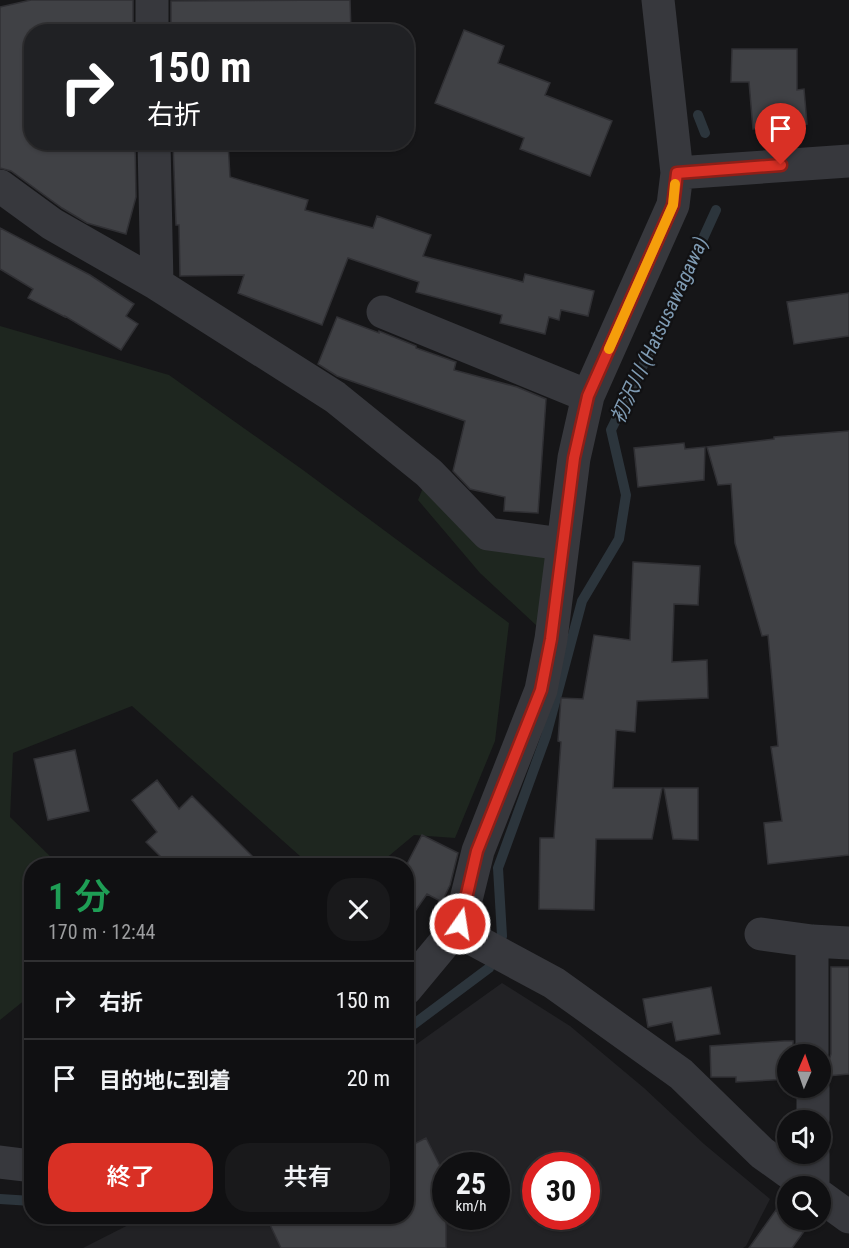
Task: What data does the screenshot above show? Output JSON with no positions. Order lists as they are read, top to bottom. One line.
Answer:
{"water":["初沢川 (Hatsusawagawa)"],"north":"top","page":{"turn":["150 m","右折"],"heading":["1 分","170 m · 12:44"],"list":[{"name":"右折","value":"150 m"},{"name":"目的地に到着","value":"20 m"}],"buttons":["終了","共有"],"speed":"25 km/h","limit":"30"}}
